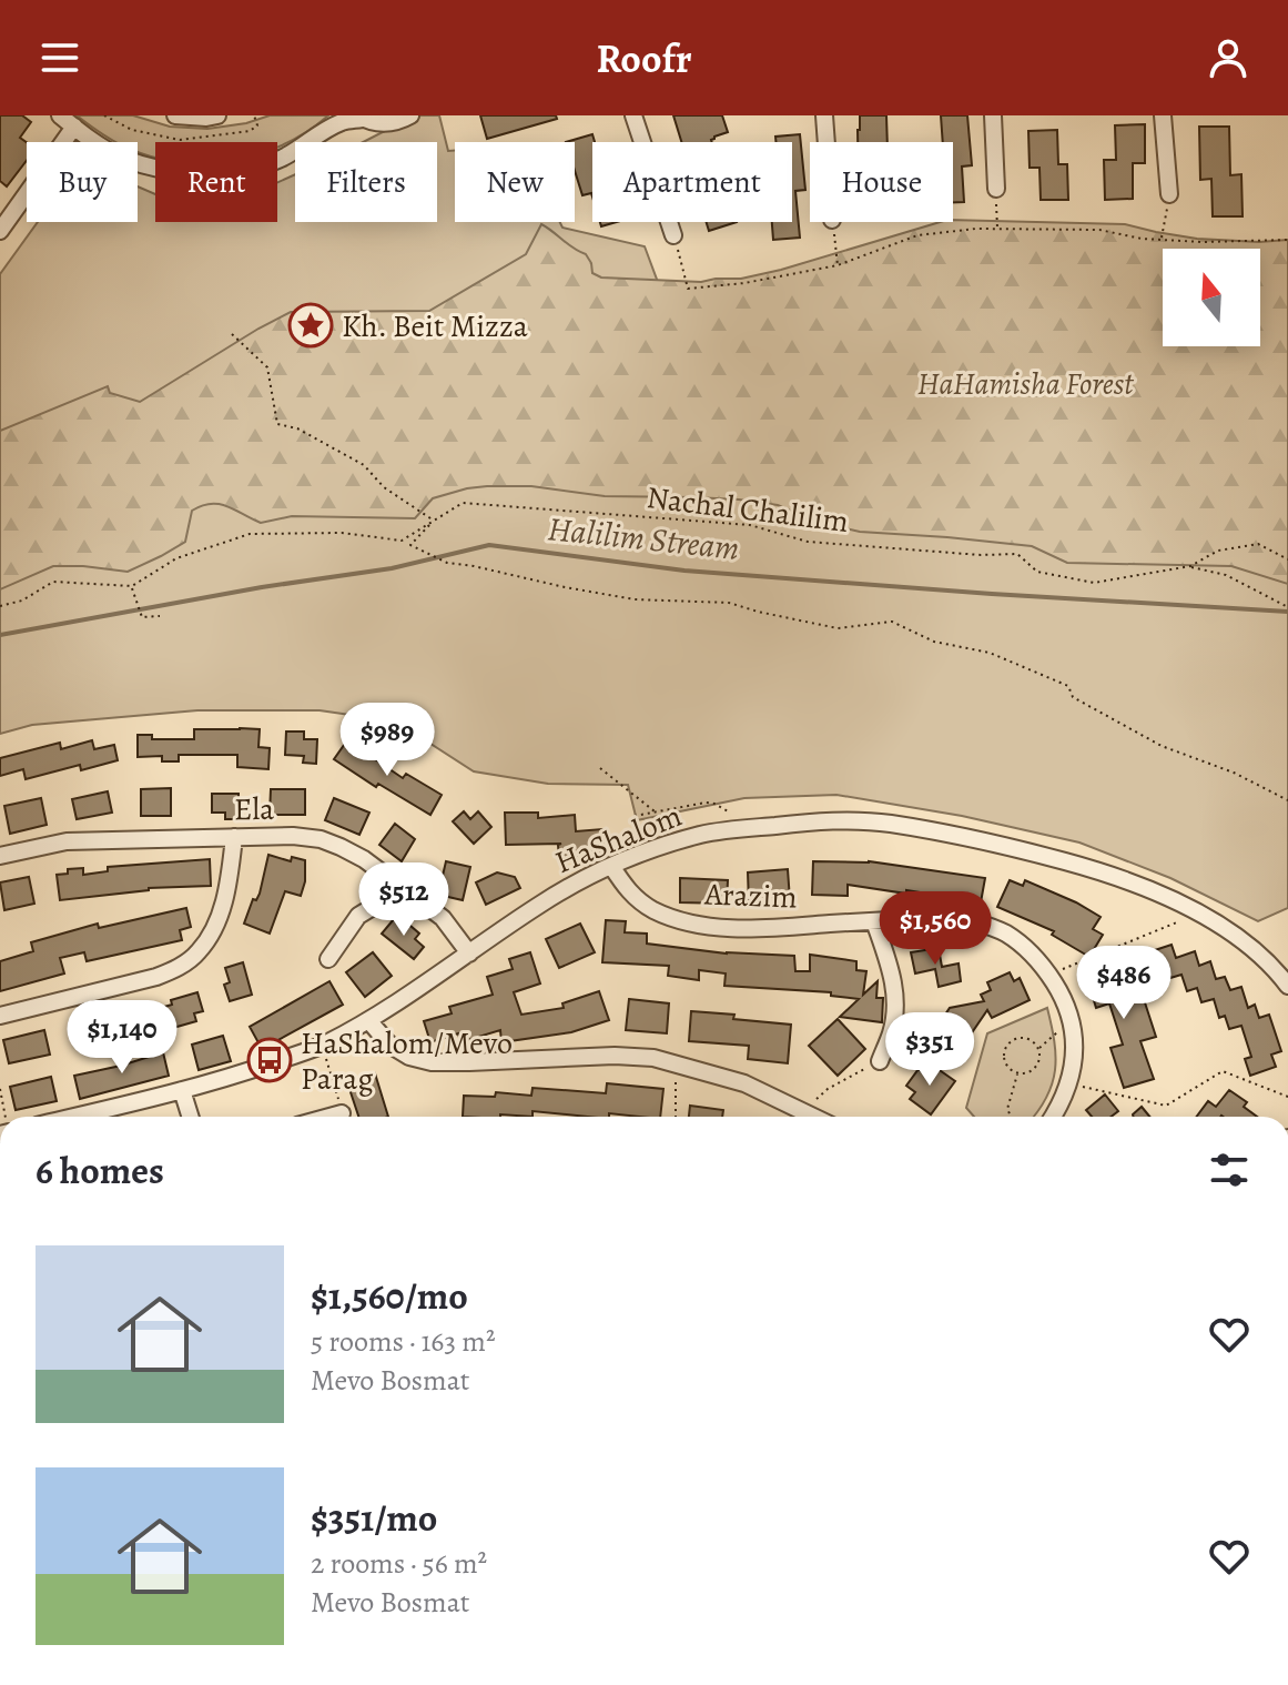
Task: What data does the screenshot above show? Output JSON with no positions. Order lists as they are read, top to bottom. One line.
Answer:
{"streets":{"street":["Ela","HaShalom","Arazim"],"path":["Nachal Chalilim"]},"crossings":[["Ela","HaShalom"],["HaShalom","Arazim"]],"water":["Halilim Stream"],"parks":["HaHamisha Forest"],"places":{"place":["Kh. Beit Mizza"],"bus stop":["HaShalom/Mevo Parag"]},"north":"top","page":{"header":"Roofr","chip":["Buy","Rent","Filters","New","Apartment","House"],"price":["$989","$512","$1,560","$486","$1,140","$351"],"heading":"6 homes","list":[{"name":"$1,560/mo","note":"5 rooms · 163 m² · Mevo Bosmat"},{"name":"$351/mo","note":"2 rooms · 56 m² · Mevo Bosmat"}]}}
